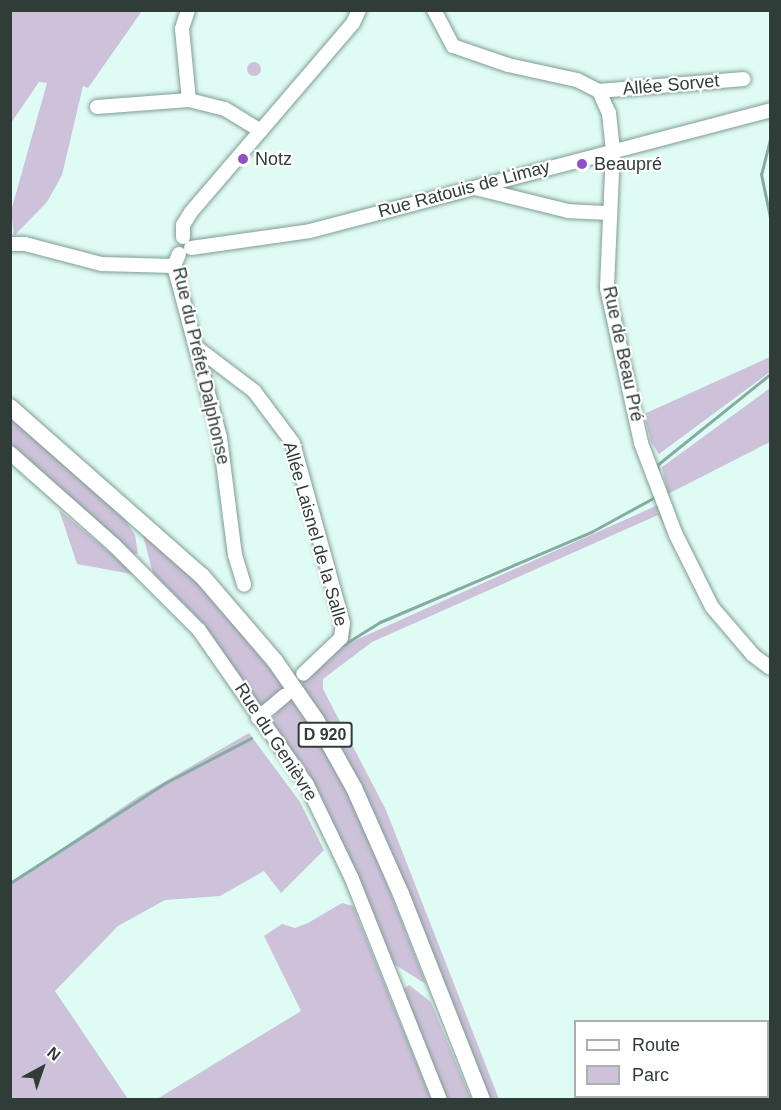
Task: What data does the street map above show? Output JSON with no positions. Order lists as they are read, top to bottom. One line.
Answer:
{"streets":{"main road":["D 920"],"street":["Allée Sorvet","Rue Ratouis de Limay","Rue de Beau Pré","Rue du Préfet Dalphonse","Allée Laisnel de la Salle","Rue du Genièvre"]},"crossings":[["Allée Sorvet","Rue de Beau Pré"],["Rue Ratouis de Limay","Rue de Beau Pré"],["Rue Ratouis de Limay","Rue du Préfet Dalphonse"],["Rue du Préfet Dalphonse","Allée Laisnel de la Salle"]],"places":["Notz","Beaupré"],"legend":["Route","Parc"],"north":"top right"}
